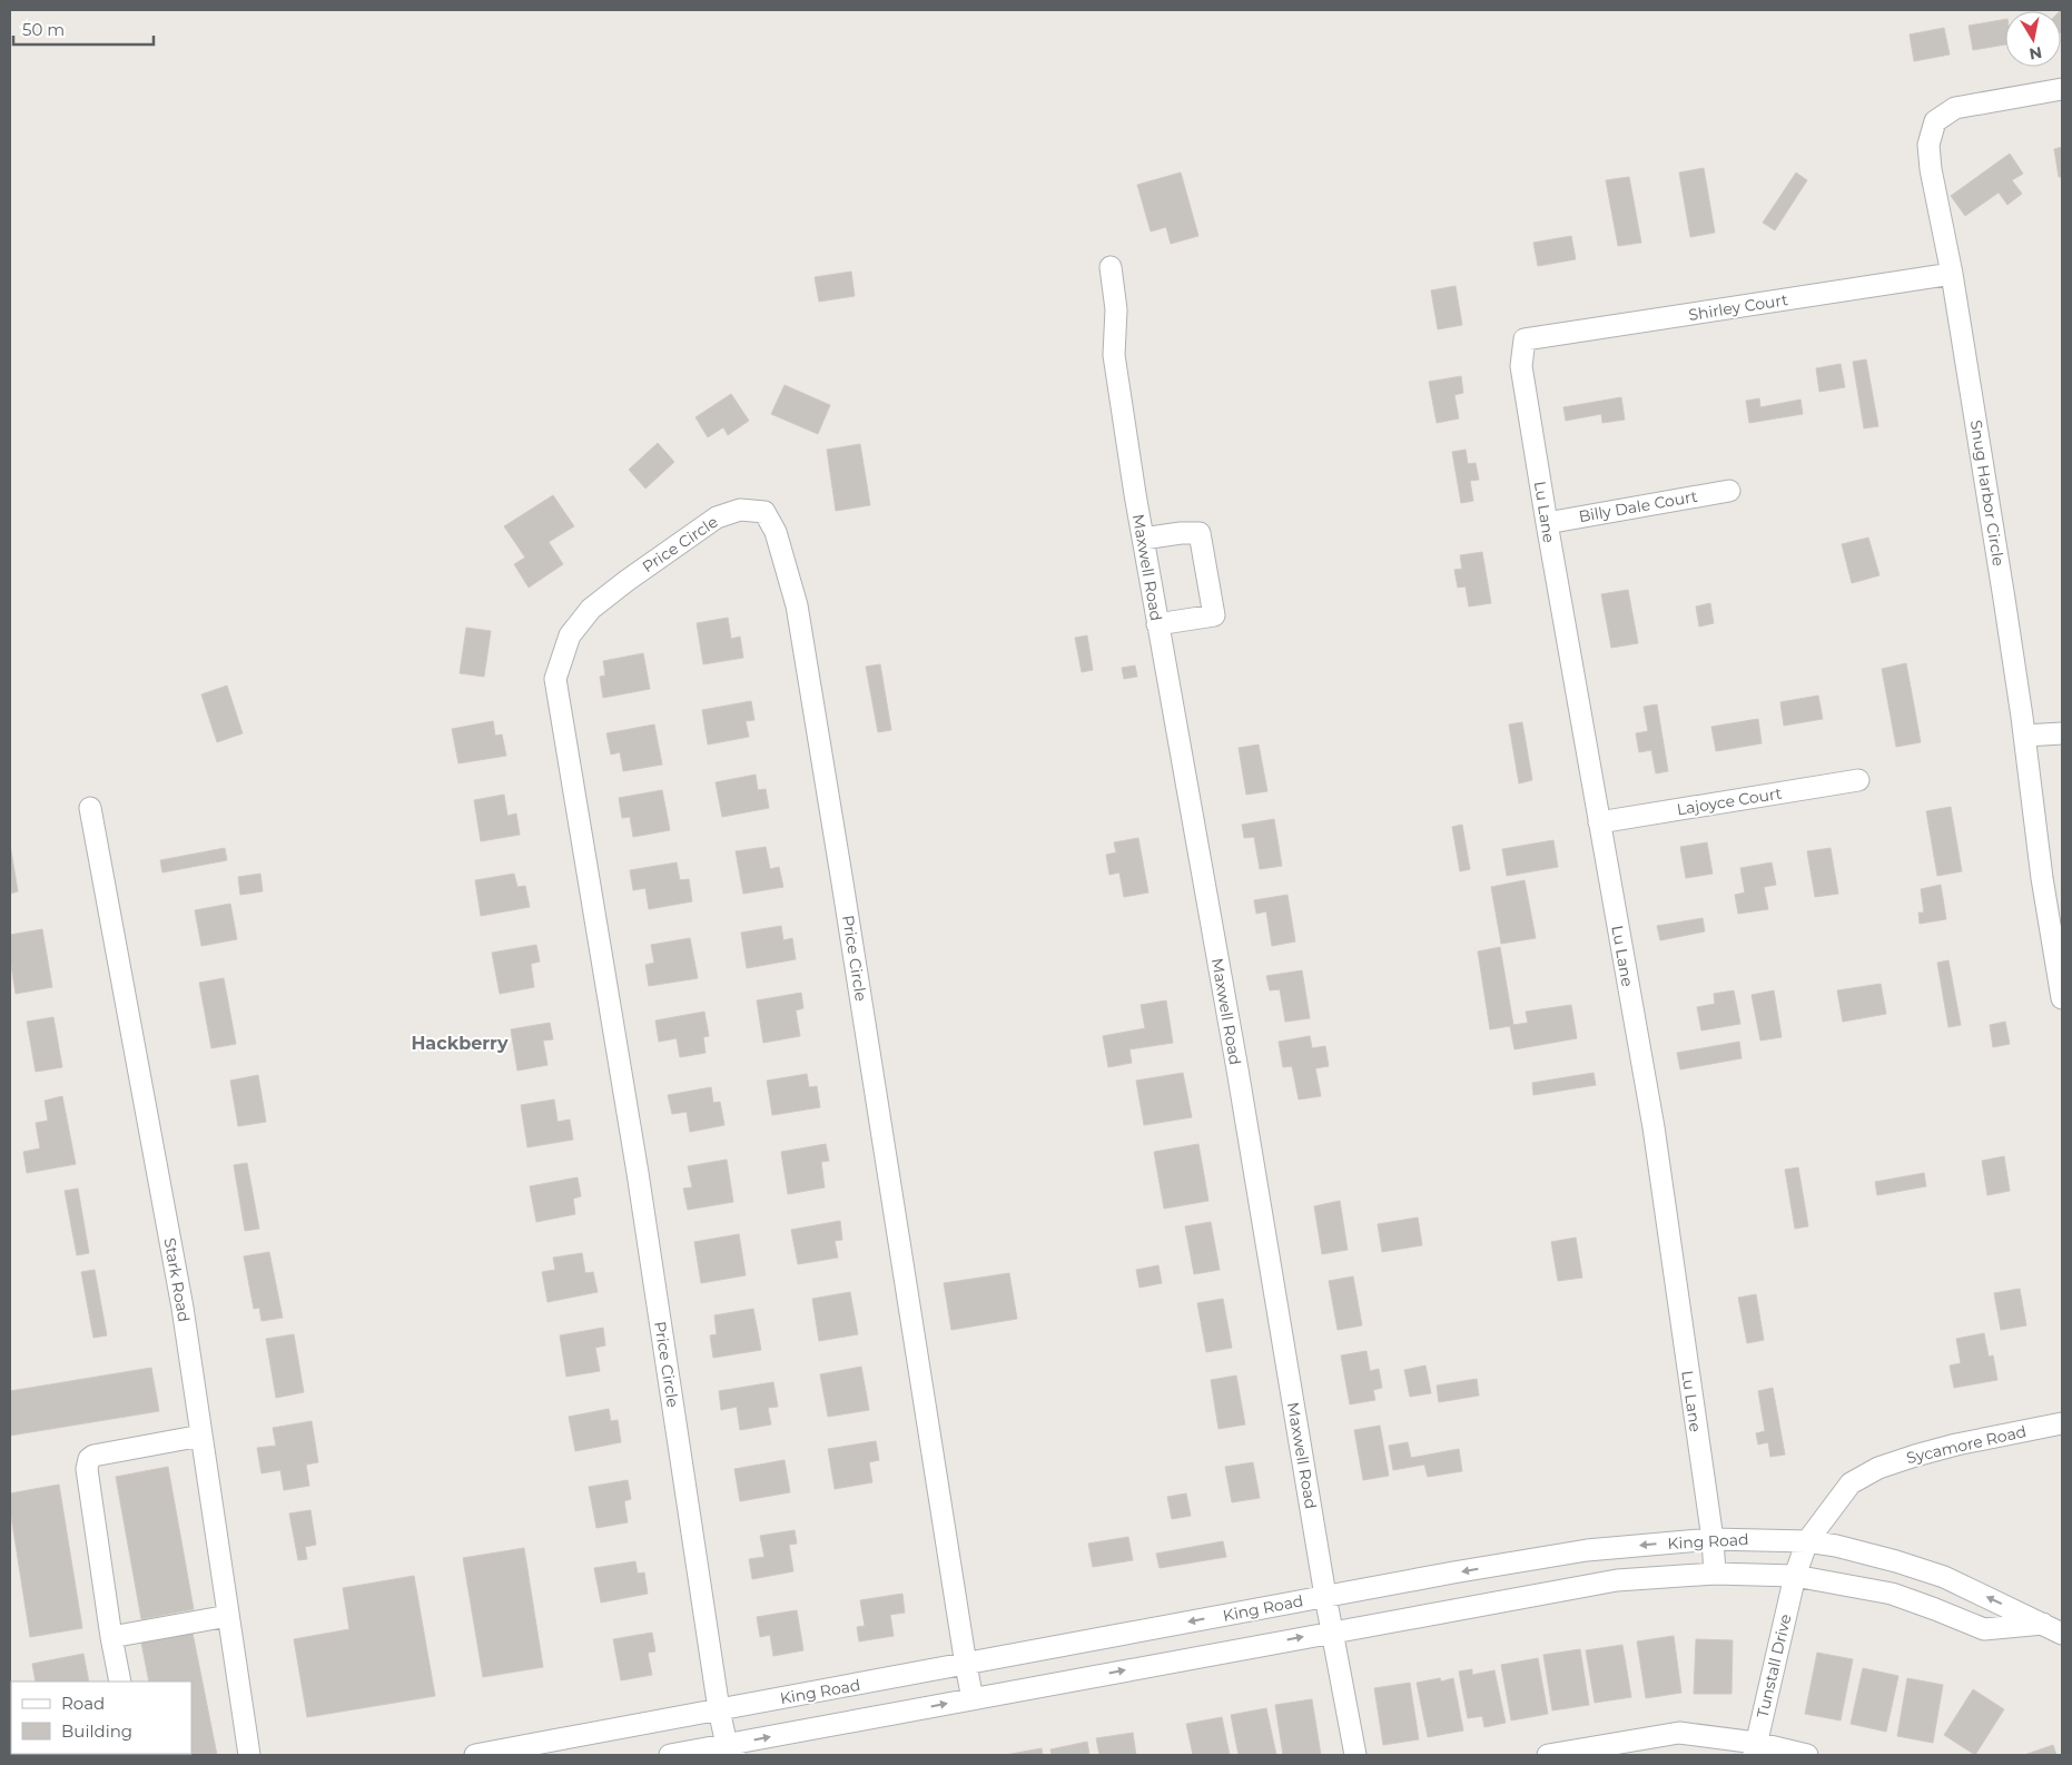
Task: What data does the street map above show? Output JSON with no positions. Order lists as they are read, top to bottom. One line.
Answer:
{"streets":{"street":["Shirley Court","Snug Harbor Circle","Billy Dale Court","Lu Lane","Price Circle","Maxwell Road","Lajoyce Court","Stark Road","Sycamore Road","King Road","Tunstall Drive"]},"crossings":[["Shirley Court","Snug Harbor Circle"],["Shirley Court","Lu Lane"],["Billy Dale Court","Lu Lane"],["Lu Lane","Lajoyce Court"],["Lu Lane","King Road"],["Price Circle","King Road"],["Maxwell Road","King Road"],["Sycamore Road","King Road"],["Sycamore Road","Tunstall Drive"]],"districts":["Hackberry"],"legend":["Road","Building"],"scale_bar":"50 m","north":"bottom"}
